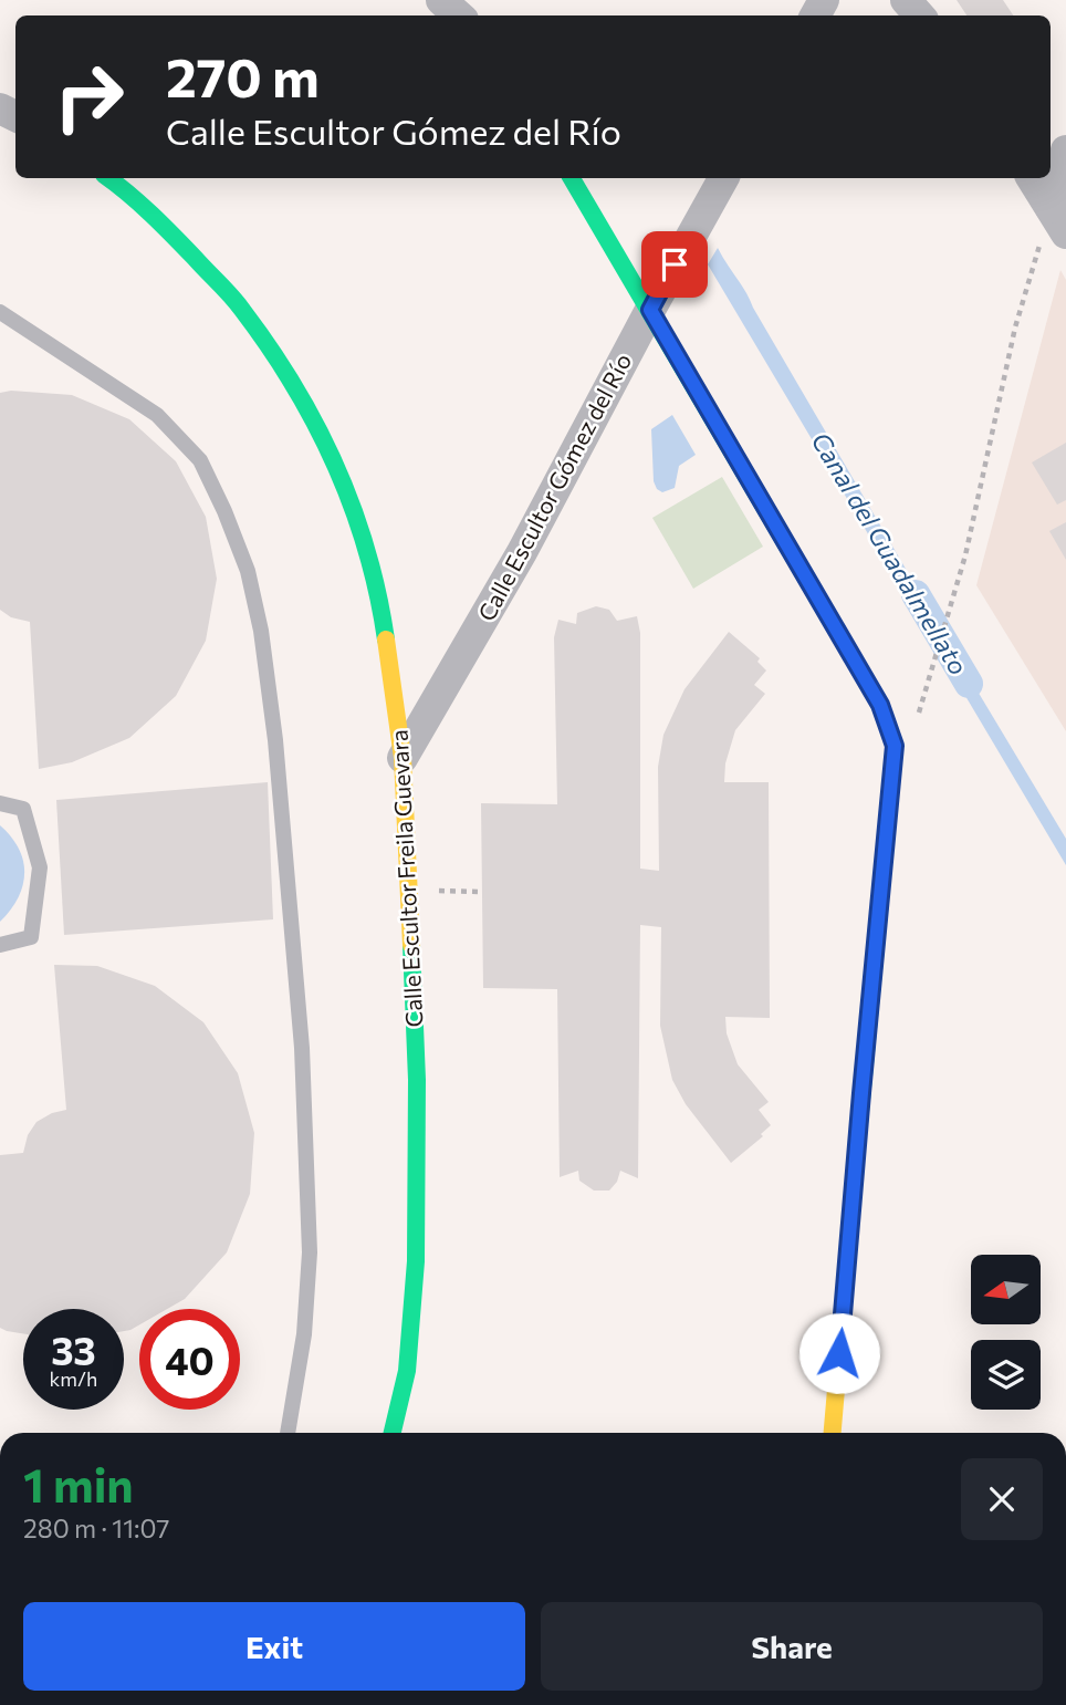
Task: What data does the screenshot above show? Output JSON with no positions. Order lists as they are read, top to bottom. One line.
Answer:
{"streets":{"street":["Calle Escultor Gómez del Río","Calle Escultor Freila Guevara"]},"crossings":[["Calle Escultor Gómez del Río","Calle Escultor Freila Guevara"]],"water":["Canal del Guadalmellato"],"north":"left","page":{"turn":["270 m","Calle Escultor Gómez del Río"],"speed":"33 km/h","limit":"40","heading":["1 min","280 m · 11:07"],"buttons":["Exit","Share"]}}
